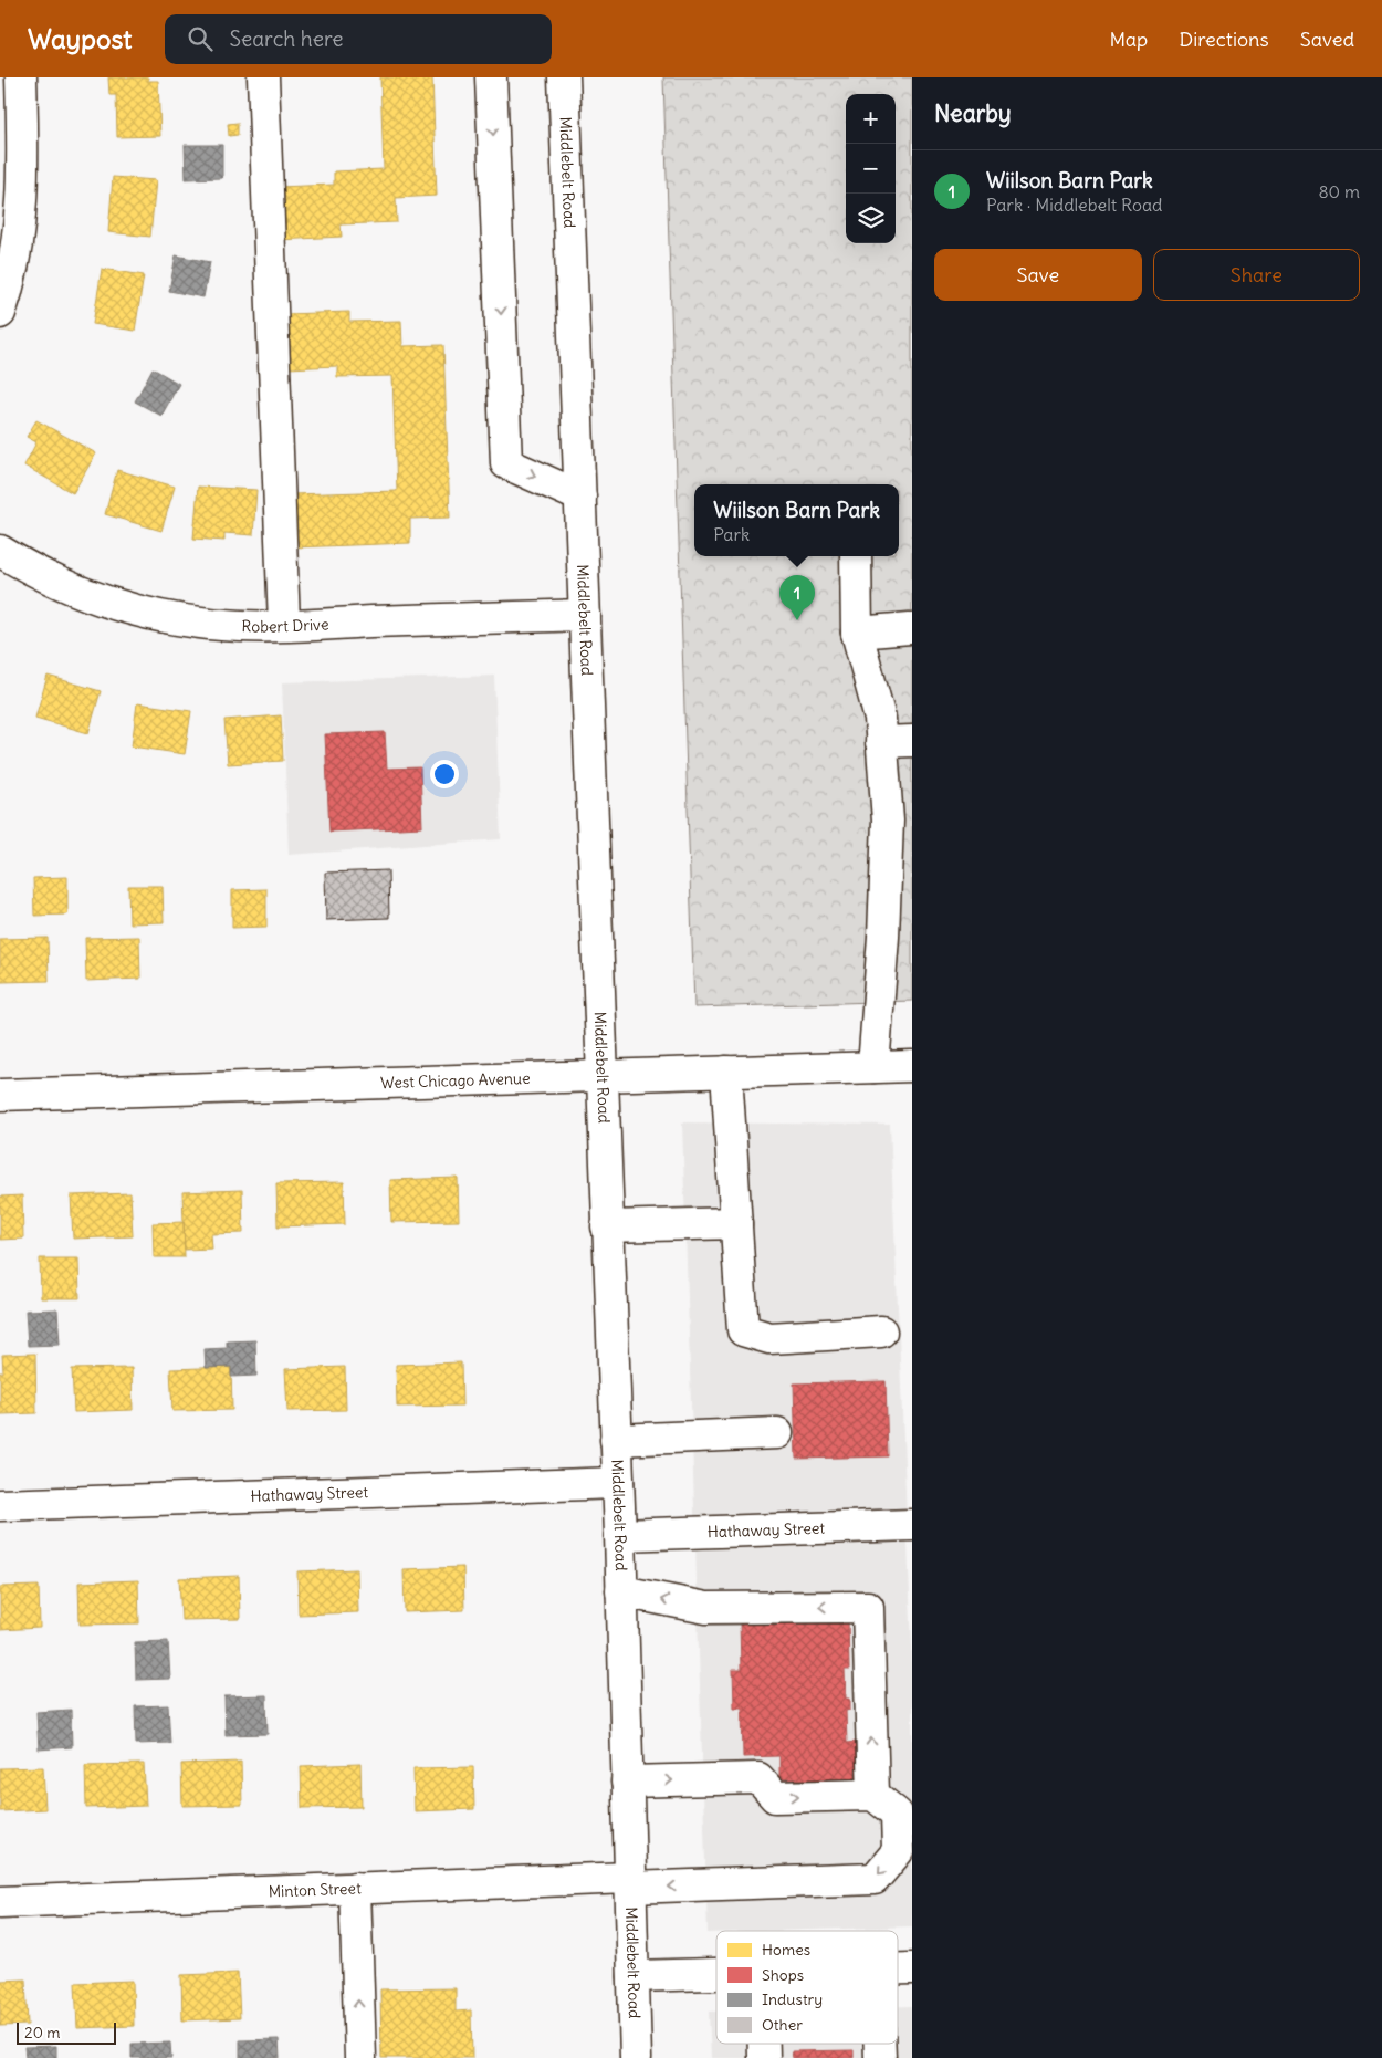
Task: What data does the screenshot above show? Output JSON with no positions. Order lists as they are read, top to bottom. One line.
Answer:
{"streets":{"street":["Middlebelt Road","Robert Drive","West Chicago Avenue","Hathaway Street","Minton Street"]},"crossings":[["Middlebelt Road","Robert Drive"],["Middlebelt Road","West Chicago Avenue"],["Middlebelt Road","Hathaway Street"],["Middlebelt Road","Minton Street"]],"legend":["Homes","Shops","Industry","Other"],"scale_bar":"20 m","page":{"header":"Waypost","search":"Search here","nav":["Map","Directions","Saved"],"heading":"Nearby","map_buttons":["+","−"],"list":[{"mark":"1","name":"Wiilson Barn Park","note":"Park · Middlebelt Road","value":"80 m"}],"buttons":["Save","Share"],"popup":["Wiilson Barn Park","Park"],"pins":"1","scale":"20 m"}}
